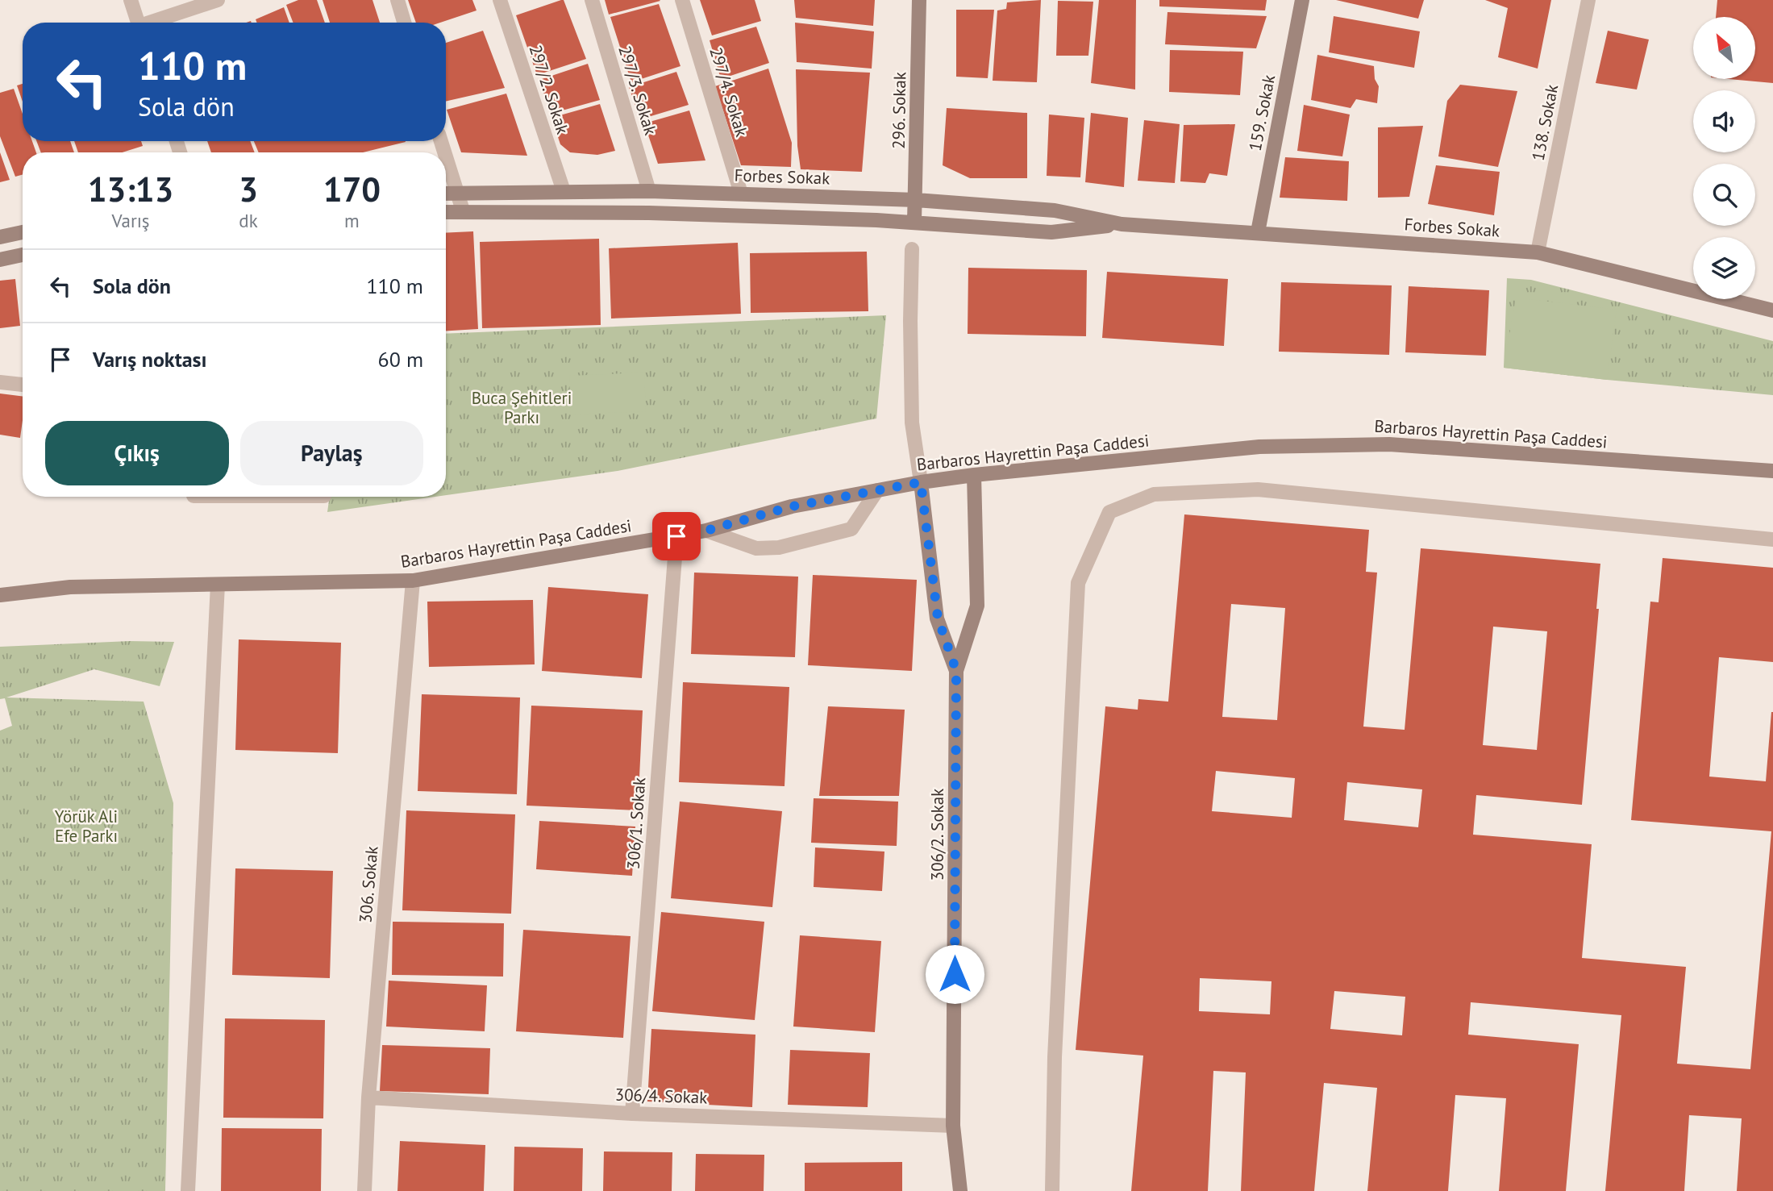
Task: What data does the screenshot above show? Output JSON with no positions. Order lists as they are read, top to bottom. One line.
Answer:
{"streets":{"main road":["296. Sokak","159. Sokak","Forbes Sokak","Barbaros Hayrettin Paşa Caddesi","306/2. Sokak"],"street":["297/2. Sokak","297/3. Sokak","297/4. Sokak","138. Sokak","306/1. Sokak","306. Sokak","306/4. Sokak"]},"crossings":[["297/2. Sokak","Forbes Sokak"],["297/3. Sokak","Forbes Sokak"],["297/4. Sokak","Forbes Sokak"],["296. Sokak","Forbes Sokak"],["159. Sokak","Forbes Sokak"],["138. Sokak","Forbes Sokak"],["Barbaros Hayrettin Paşa Caddesi","306/1. Sokak"],["Barbaros Hayrettin Paşa Caddesi","306/2. Sokak"],["Barbaros Hayrettin Paşa Caddesi","306. Sokak"],["306/1. Sokak","306/4. Sokak"],["306/2. Sokak","306/4. Sokak"],["306. Sokak","306/4. Sokak"]],"parks":["Buca Şehitleri Parkı","Yörük Ali Efe Parkı"],"north":"top left","page":{"turn":["110 m","Sola dön"],"eta":["13:13","Varış","3","dk","170","m"],"list":[{"name":"Sola dön","value":"110 m"},{"name":"Varış noktası","value":"60 m"}],"buttons":["Çıkış","Paylaş"]}}
